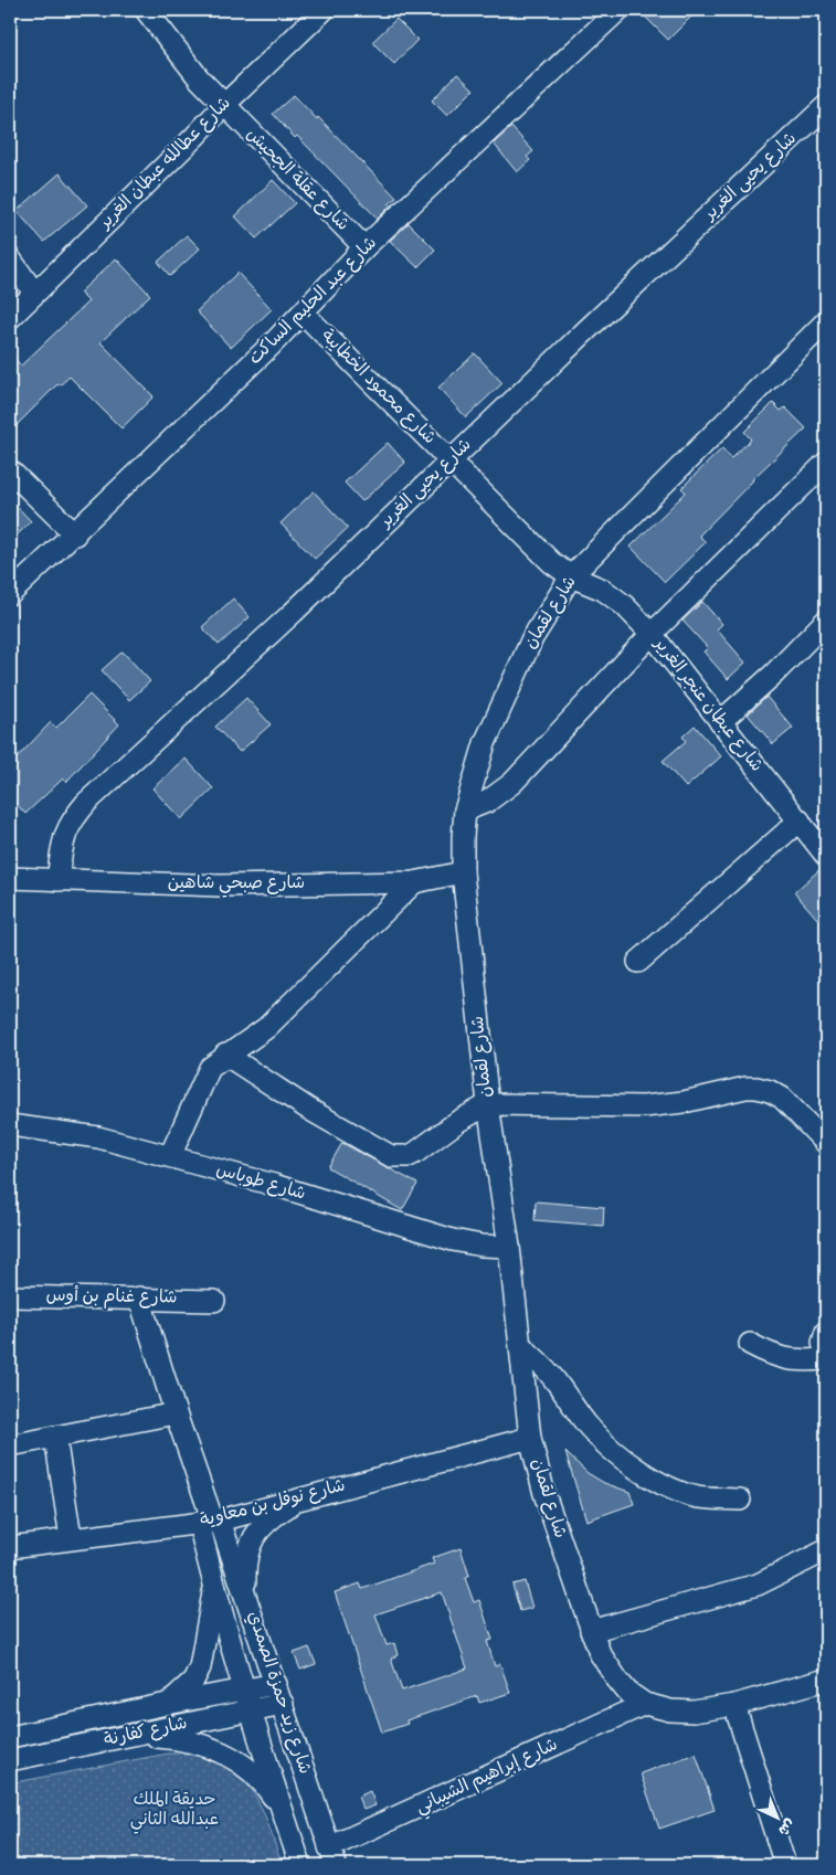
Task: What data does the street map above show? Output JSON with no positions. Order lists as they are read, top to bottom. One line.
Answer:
{"streets":{"street":["شارع عطالله عبطان الغرير","شارع يحيى الغرير","شارع عقلة الجحيش","شارع عبد الحليم الساكت","شارع محمود الخطايبة","شارع لقمان","شارع عبطان عنجر الغرير","شارع صبحي شاهين","شارع طوباس","شارع غنام بن أوس","شارع نوفل بن معاوية","شارع زيد حمزة الصمدي","شارع كفارنة","شارع إبراهيم الشيباني"]},"crossings":[["شارع عطالله عبطان الغرير","شارع عقلة الجحيش"],["شارع يحيى الغرير","شارع محمود الخطايبة"],["شارع يحيى الغرير","شارع صبحي شاهين"],["شارع عقلة الجحيش","شارع عبد الحليم الساكت"],["شارع عبد الحليم الساكت","شارع محمود الخطايبة"],["شارع محمود الخطايبة","شارع لقمان"],["شارع محمود الخطايبة","شارع عبطان عنجر الغرير"],["شارع لقمان","شارع عبطان عنجر الغرير"],["شارع لقمان","شارع صبحي شاهين"],["شارع لقمان","شارع طوباس"],["شارع لقمان","شارع نوفل بن معاوية"],["شارع لقمان","شارع إبراهيم الشيباني"],["شارع نوفل بن معاوية","شارع زيد حمزة الصمدي"],["شارع زيد حمزة الصمدي","شارع كفارنة"],["شارع زيد حمزة الصمدي","شارع إبراهيم الشيباني"]],"parks":["حديقة الملك عبدالله الثاني"],"north":"bottom right"}
